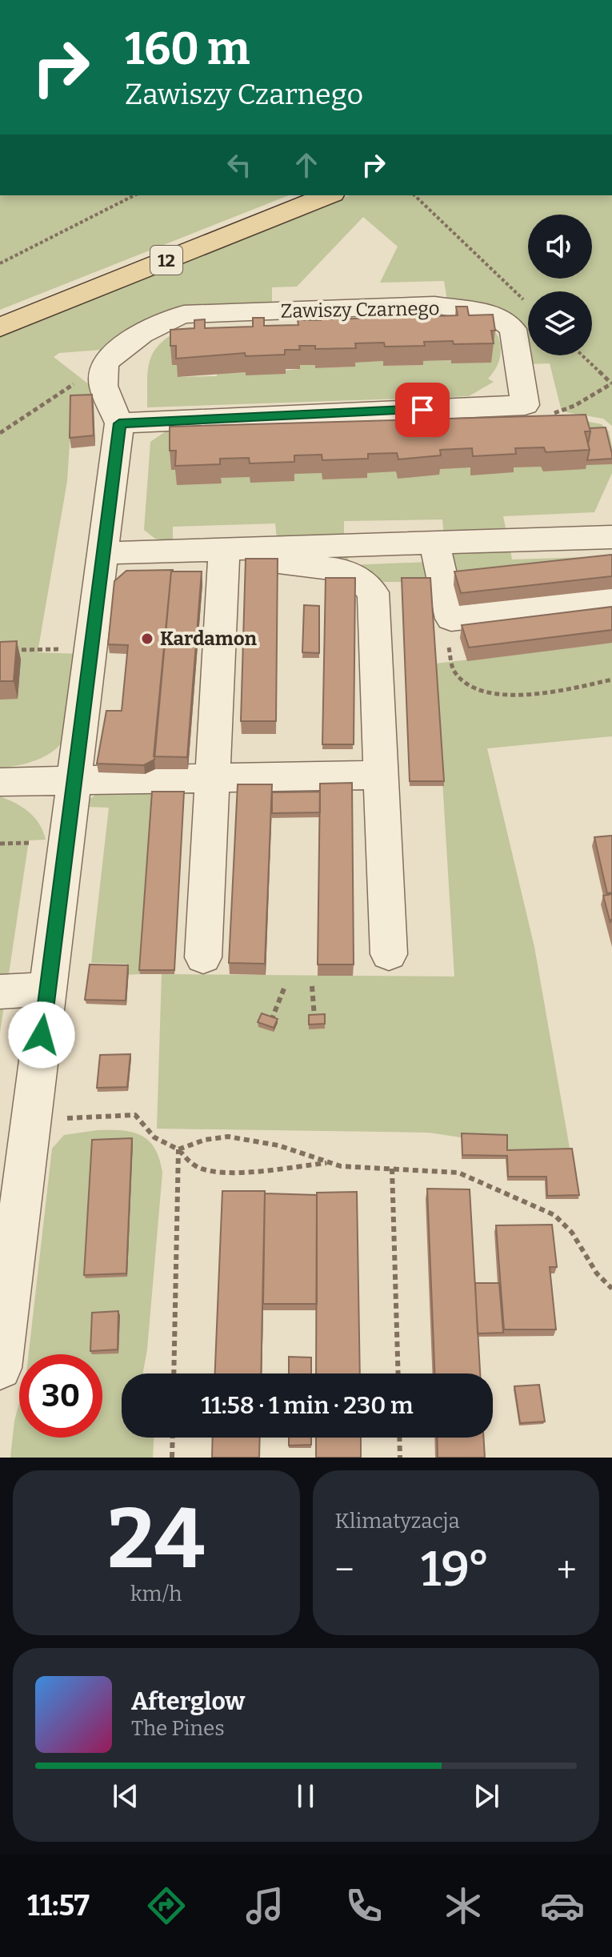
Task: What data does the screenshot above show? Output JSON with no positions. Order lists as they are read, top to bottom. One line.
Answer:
{"streets":{"main road":["12"],"street":["Zawiszy Czarnego"]},"places":["Kardamon"],"page":{"turn":["160 m","Zawiszy Czarnego"],"limit":"30","trip":"11:58 · 1 min · 230 m","tile":[["24","km/h"],"Klimatyzacja"],"heat":["−","19°","+"],"song":["Afterglow","The Pines"],"tabs":"11:57"}}
